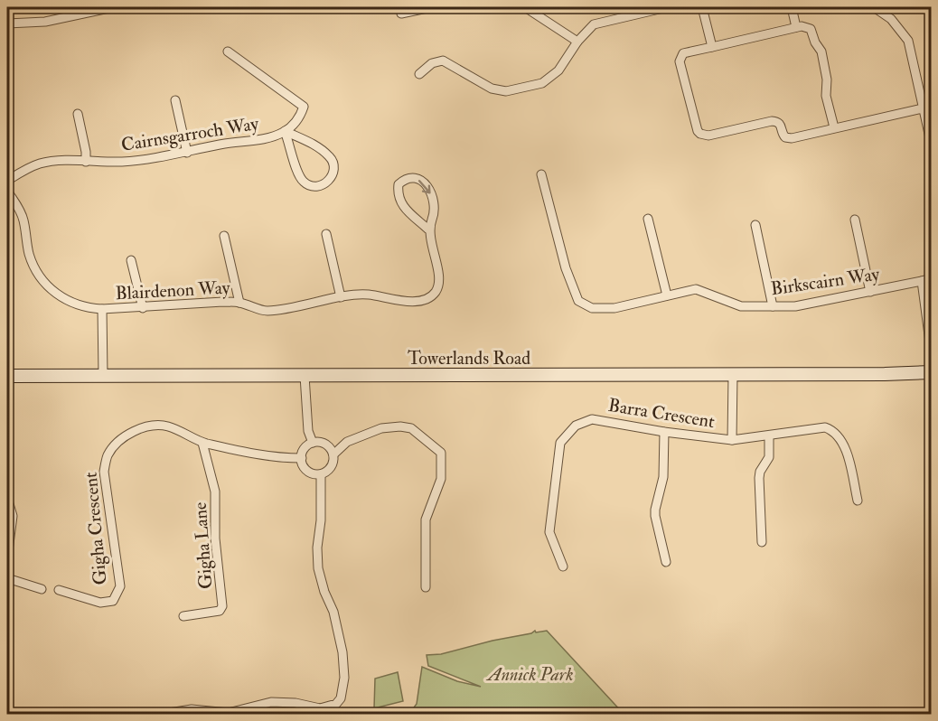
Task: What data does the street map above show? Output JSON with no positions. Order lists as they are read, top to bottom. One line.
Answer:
{"streets":{"street":["Cairnsgarroch Way","Birkscairn Way","Blairdenon Way","Towerlands Road","Barra Crescent","Gigha Crescent","Gigha Lane"]},"crossings":[["Blairdenon Way","Towerlands Road"],["Gigha Crescent","Gigha Lane"]],"parks":["Annick Park"]}
